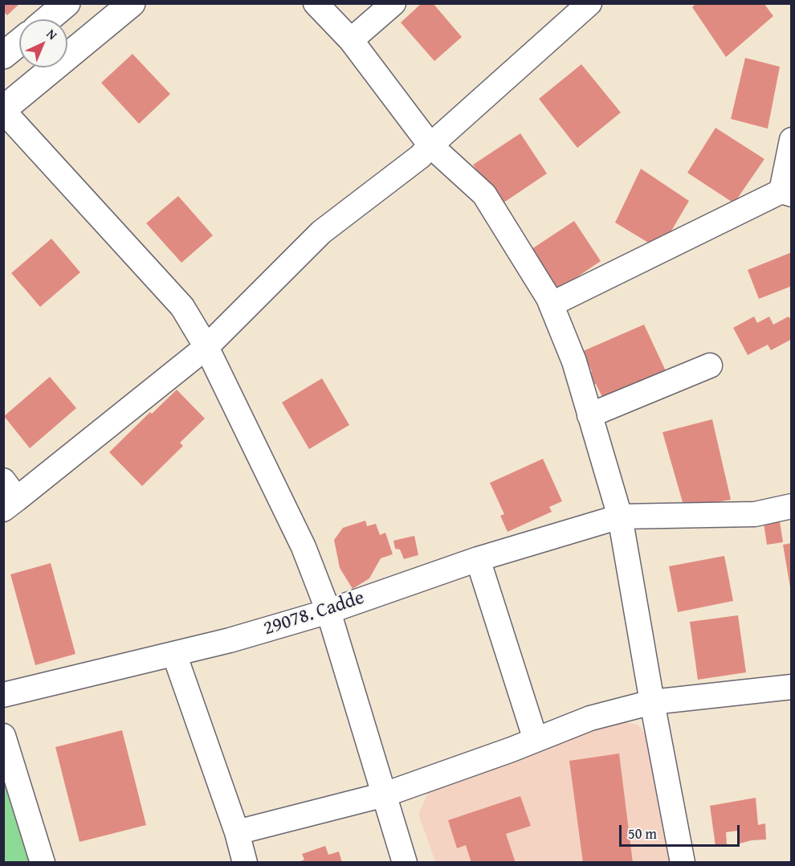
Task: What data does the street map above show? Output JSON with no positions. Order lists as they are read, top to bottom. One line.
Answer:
{"streets":{"street":["29078. Cadde"]},"scale_bar":"50 m","north":"top right"}
